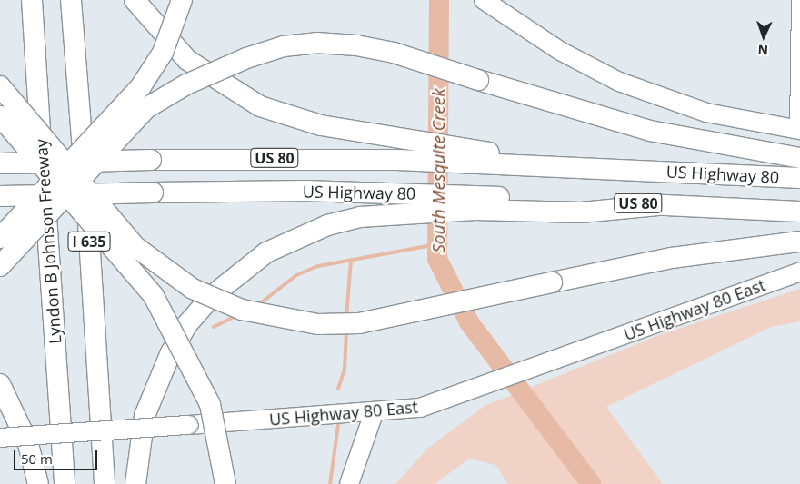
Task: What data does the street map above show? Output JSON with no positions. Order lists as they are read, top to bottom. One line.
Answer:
{"streets":{"highway":["US 80","US Highway 80","Lyndon B Johnson Freeway","I 635"],"main road":["US Highway 80 East"]},"water":["South Mesquite Creek"],"scale_bar":"50 m","north":"bottom"}
